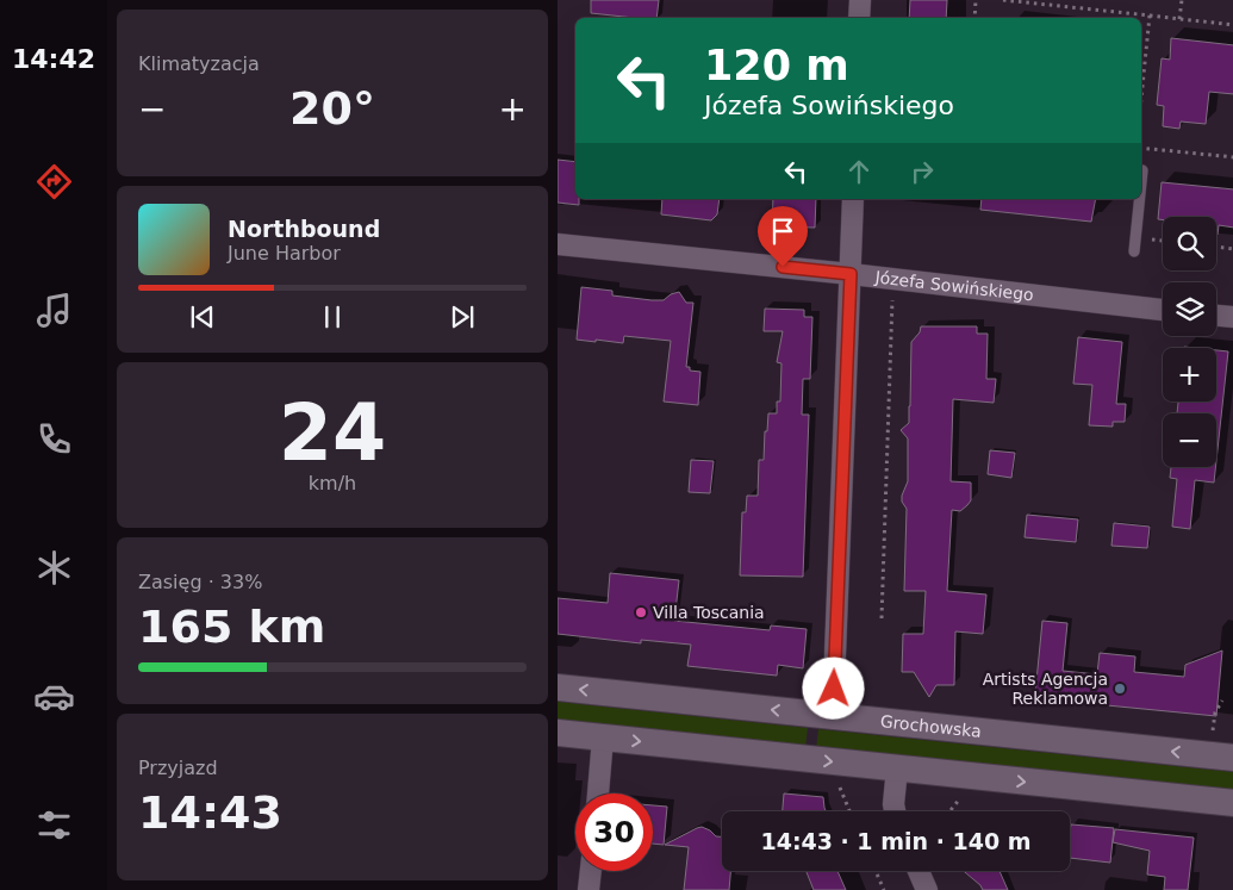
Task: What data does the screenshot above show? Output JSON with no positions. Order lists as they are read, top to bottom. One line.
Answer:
{"streets":{"street":["Józefa Sowińskiego","Grochowska"]},"places":["Villa Toscania","Artists Agencja Reklamowa"],"page":{"tabs":"14:42","tile":["Klimatyzacja",["24","km/h"],["Zasięg · 33%","165 km"],["Przyjazd","14:43"]],"turn":["120 m","Józefa Sowińskiego"],"heat":["−","20°","+"],"song":["Northbound","June Harbor"],"map_buttons":["+","−"],"limit":"30","trip":"14:43 · 1 min · 140 m"}}
